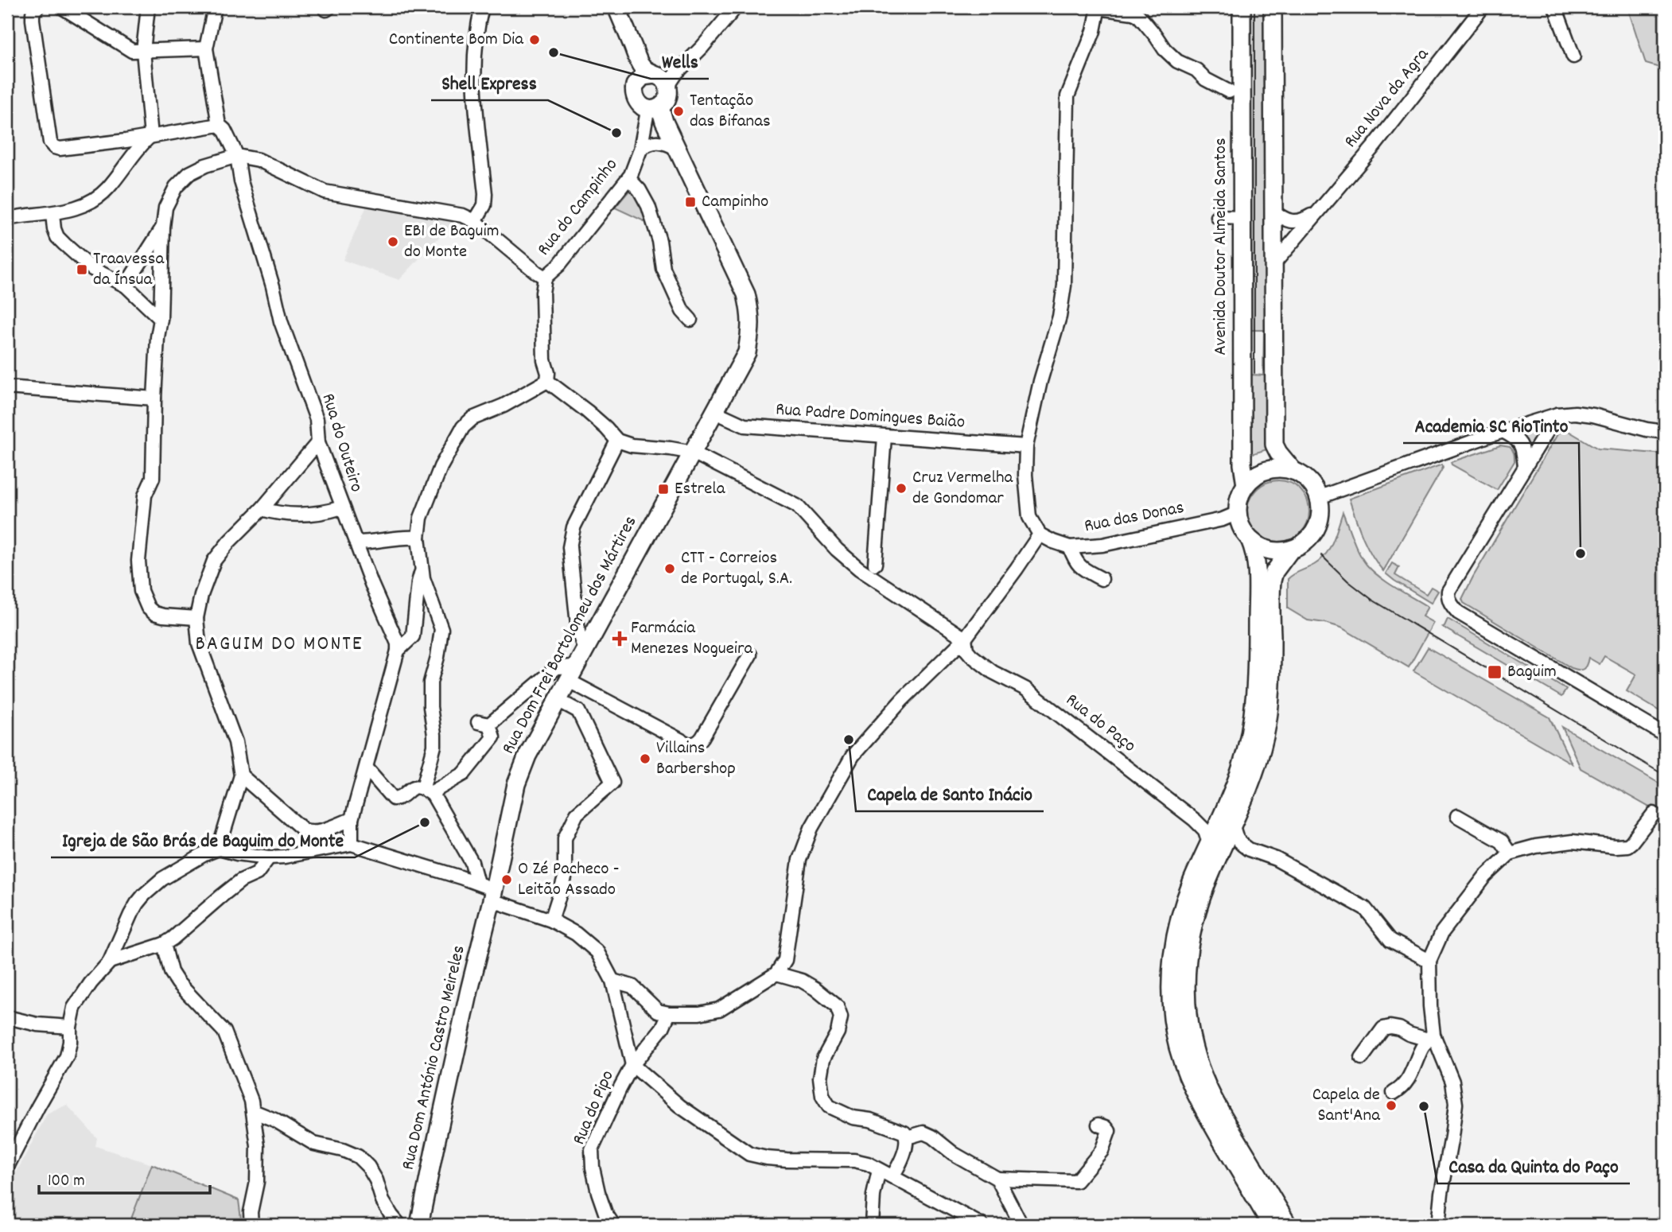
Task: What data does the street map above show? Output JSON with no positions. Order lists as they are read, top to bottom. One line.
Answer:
{"streets":{"main road":["Avenida Doutor Almeida Santos","Rua Dom Frei Bartolomeu dos Mártires","Rua Dom António Castro Meireles"],"street":["Rua Nova da Agra","Rua do Campinho","Rua Padre Domingues Baião","Rua do Outeiro","Rua das Donas","Rua do Paço","Rua do Pipo"]},"crossings":[["Avenida Doutor Almeida Santos","Rua das Donas"],["Rua Padre Domingues Baião","Rua Dom Frei Bartolomeu dos Mártires"],["Rua Dom Frei Bartolomeu dos Mártires","Rua Dom António Castro Meireles"]],"districts":["BAGUIM DO MONTE"],"places":{"other":["Continente Bom Dia","Wells","Tentação das Bifanas","Shell Express","EB1 de Baguim do Monte","Cruz Vermelha de Gondomar","Academia SC RioTinto","CTT - Correios de Portugal, S.A.","Capela de Santo Inácio","Villains Barbershop","Igreja de São Brás de Baguim do Monte","O Zé Pacheco - Leitão Assado","Capela de Sant'Ana","Casa da Quinta do Paço"],"transit":["Campinho","Traavessa da Ínsua","Estrela","Baguim"],"health":["Farmácia Menezes Nogueira"]},"scale_bar":"100 m"}
